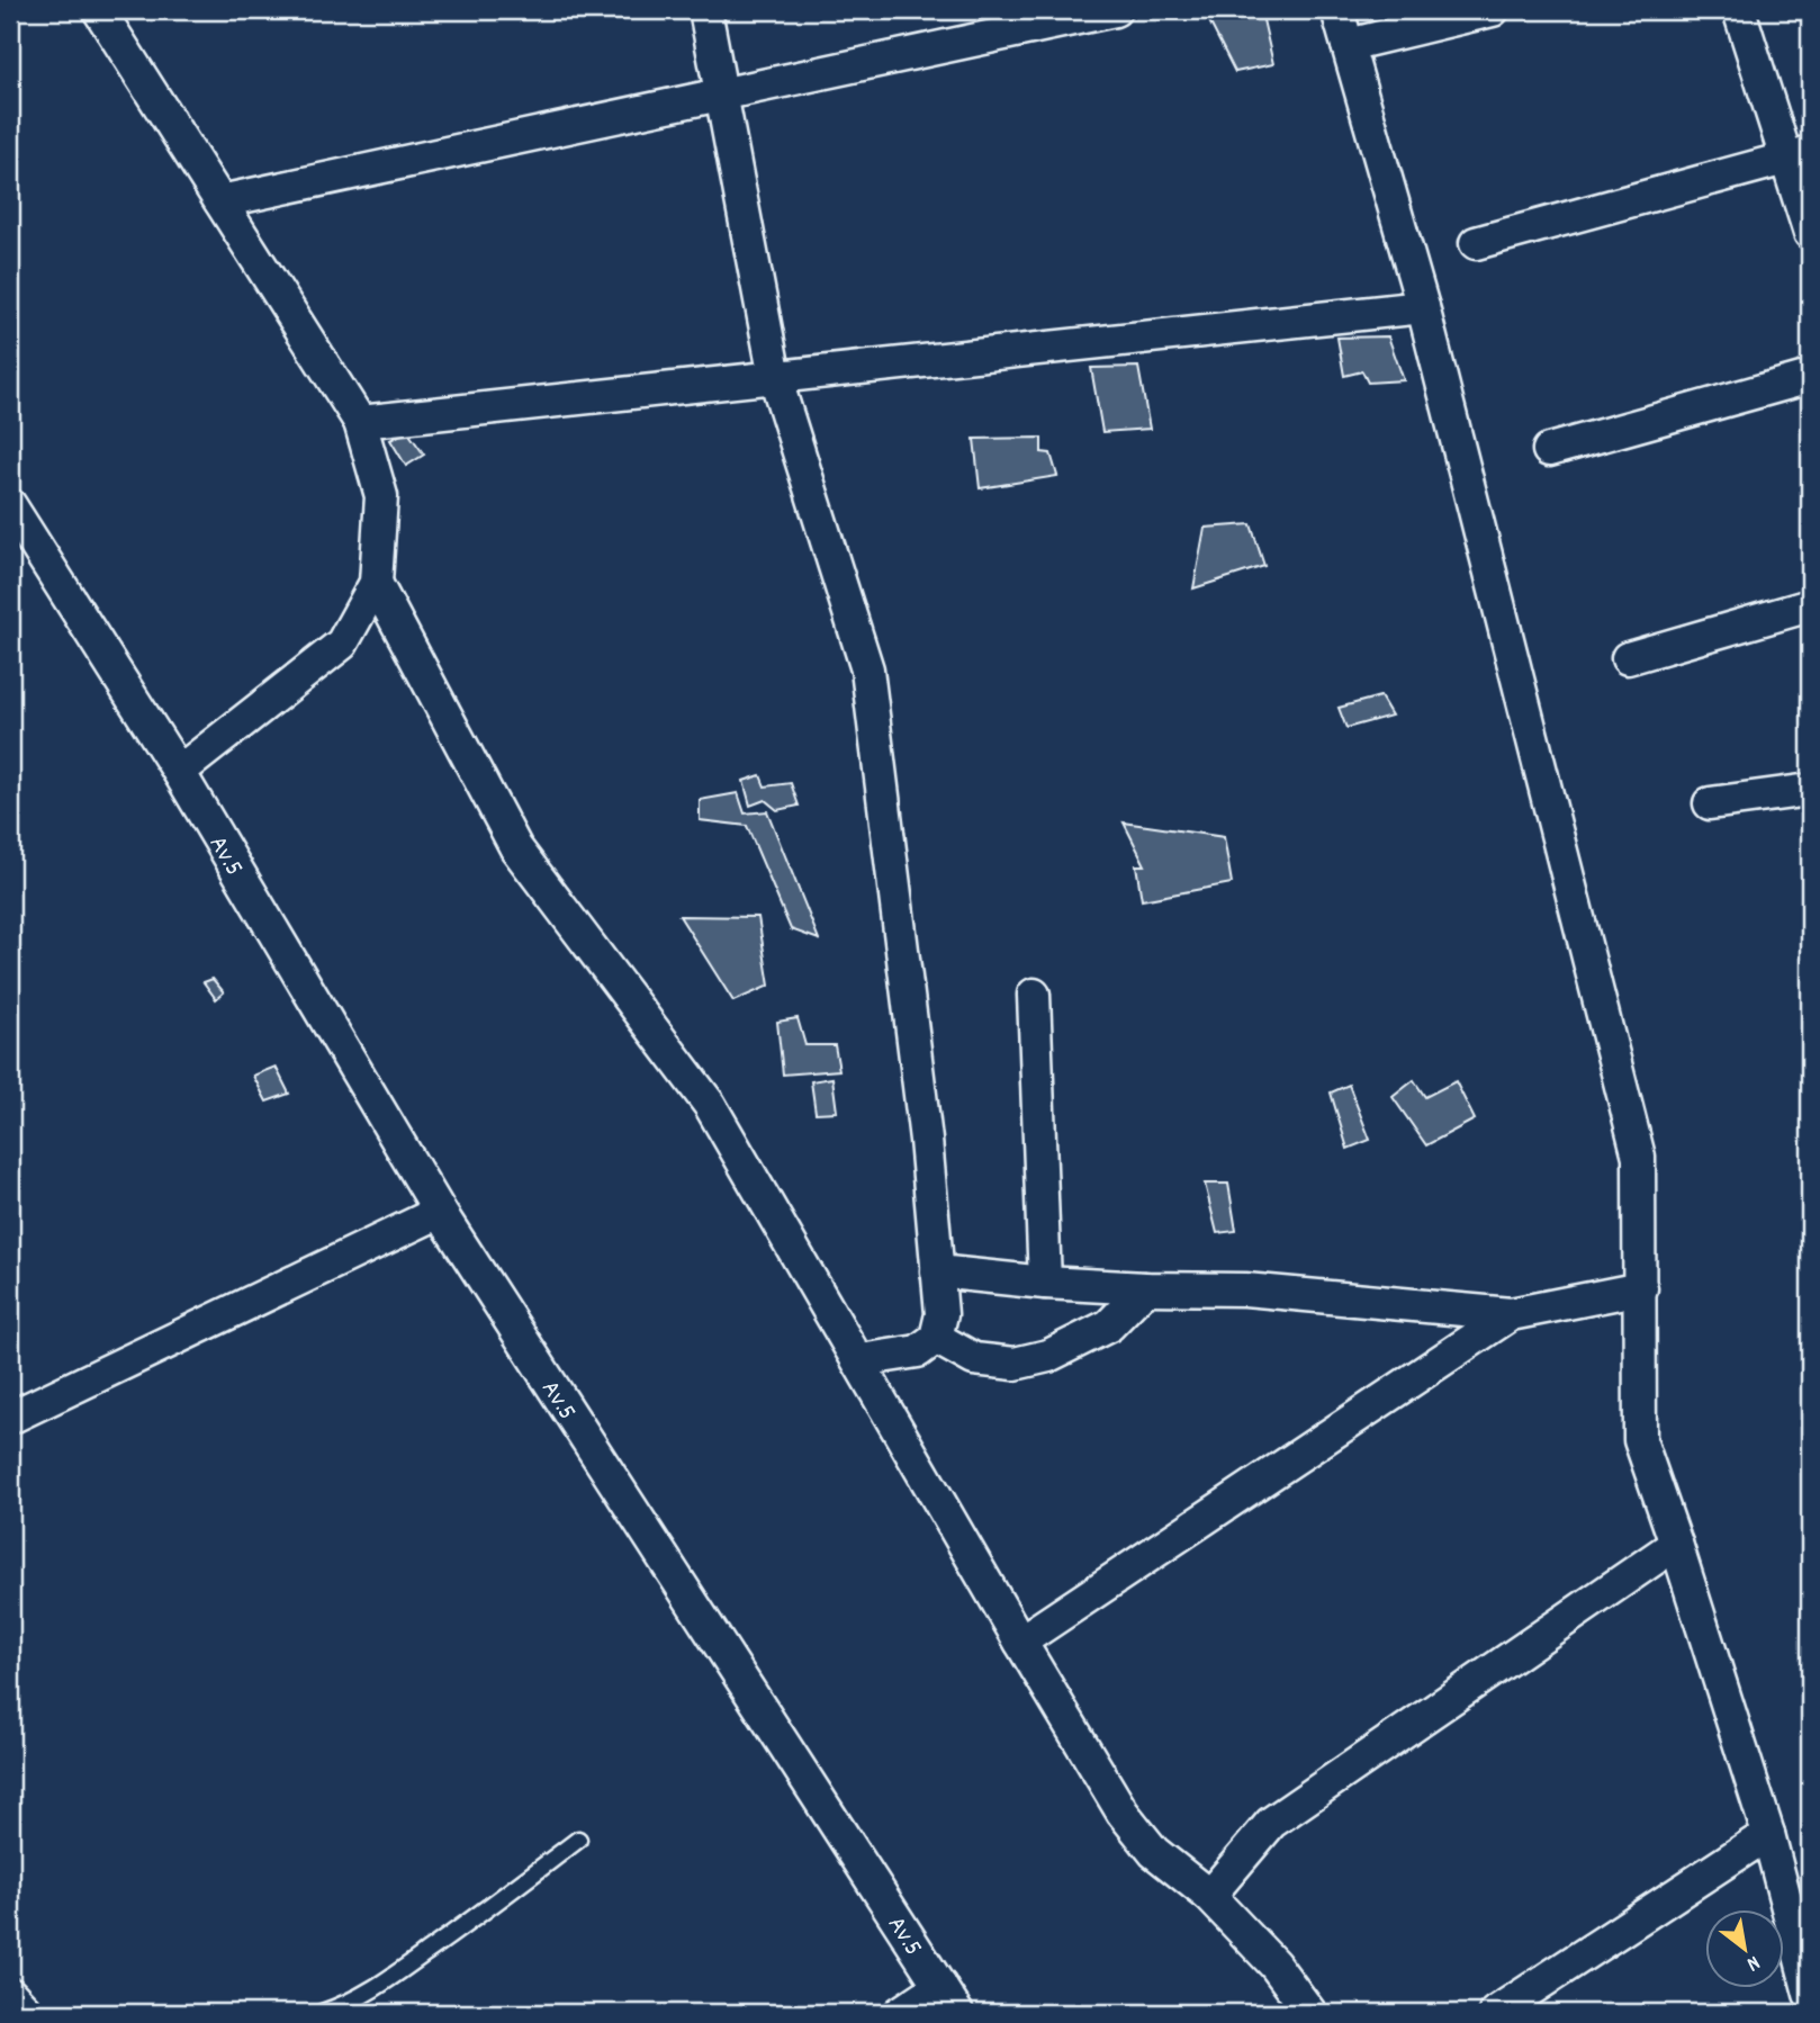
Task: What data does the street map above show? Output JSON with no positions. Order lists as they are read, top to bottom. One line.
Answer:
{"streets":{"street":["Av.5"]},"north":"bottom right"}
